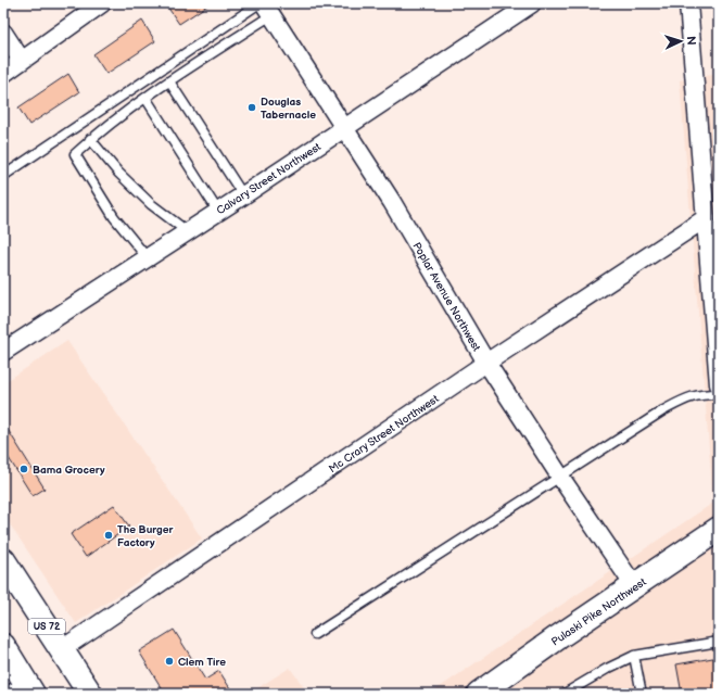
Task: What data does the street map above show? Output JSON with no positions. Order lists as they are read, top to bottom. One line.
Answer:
{"streets":{"main road":["Pulaski Pike Northwest","US 72"],"street":["Calvary Street Northwest","Poplar Avenue Northwest","Mc Crary Street Northwest"]},"crossings":[["Calvary Street Northwest","Poplar Avenue Northwest"],["Poplar Avenue Northwest","Mc Crary Street Northwest"],["Poplar Avenue Northwest","Pulaski Pike Northwest"],["Mc Crary Street Northwest","US 72"]],"places":["Douglas Tabernacle","Bama Grocery","The Burger Factory","Clem Tire"],"north":"right"}
